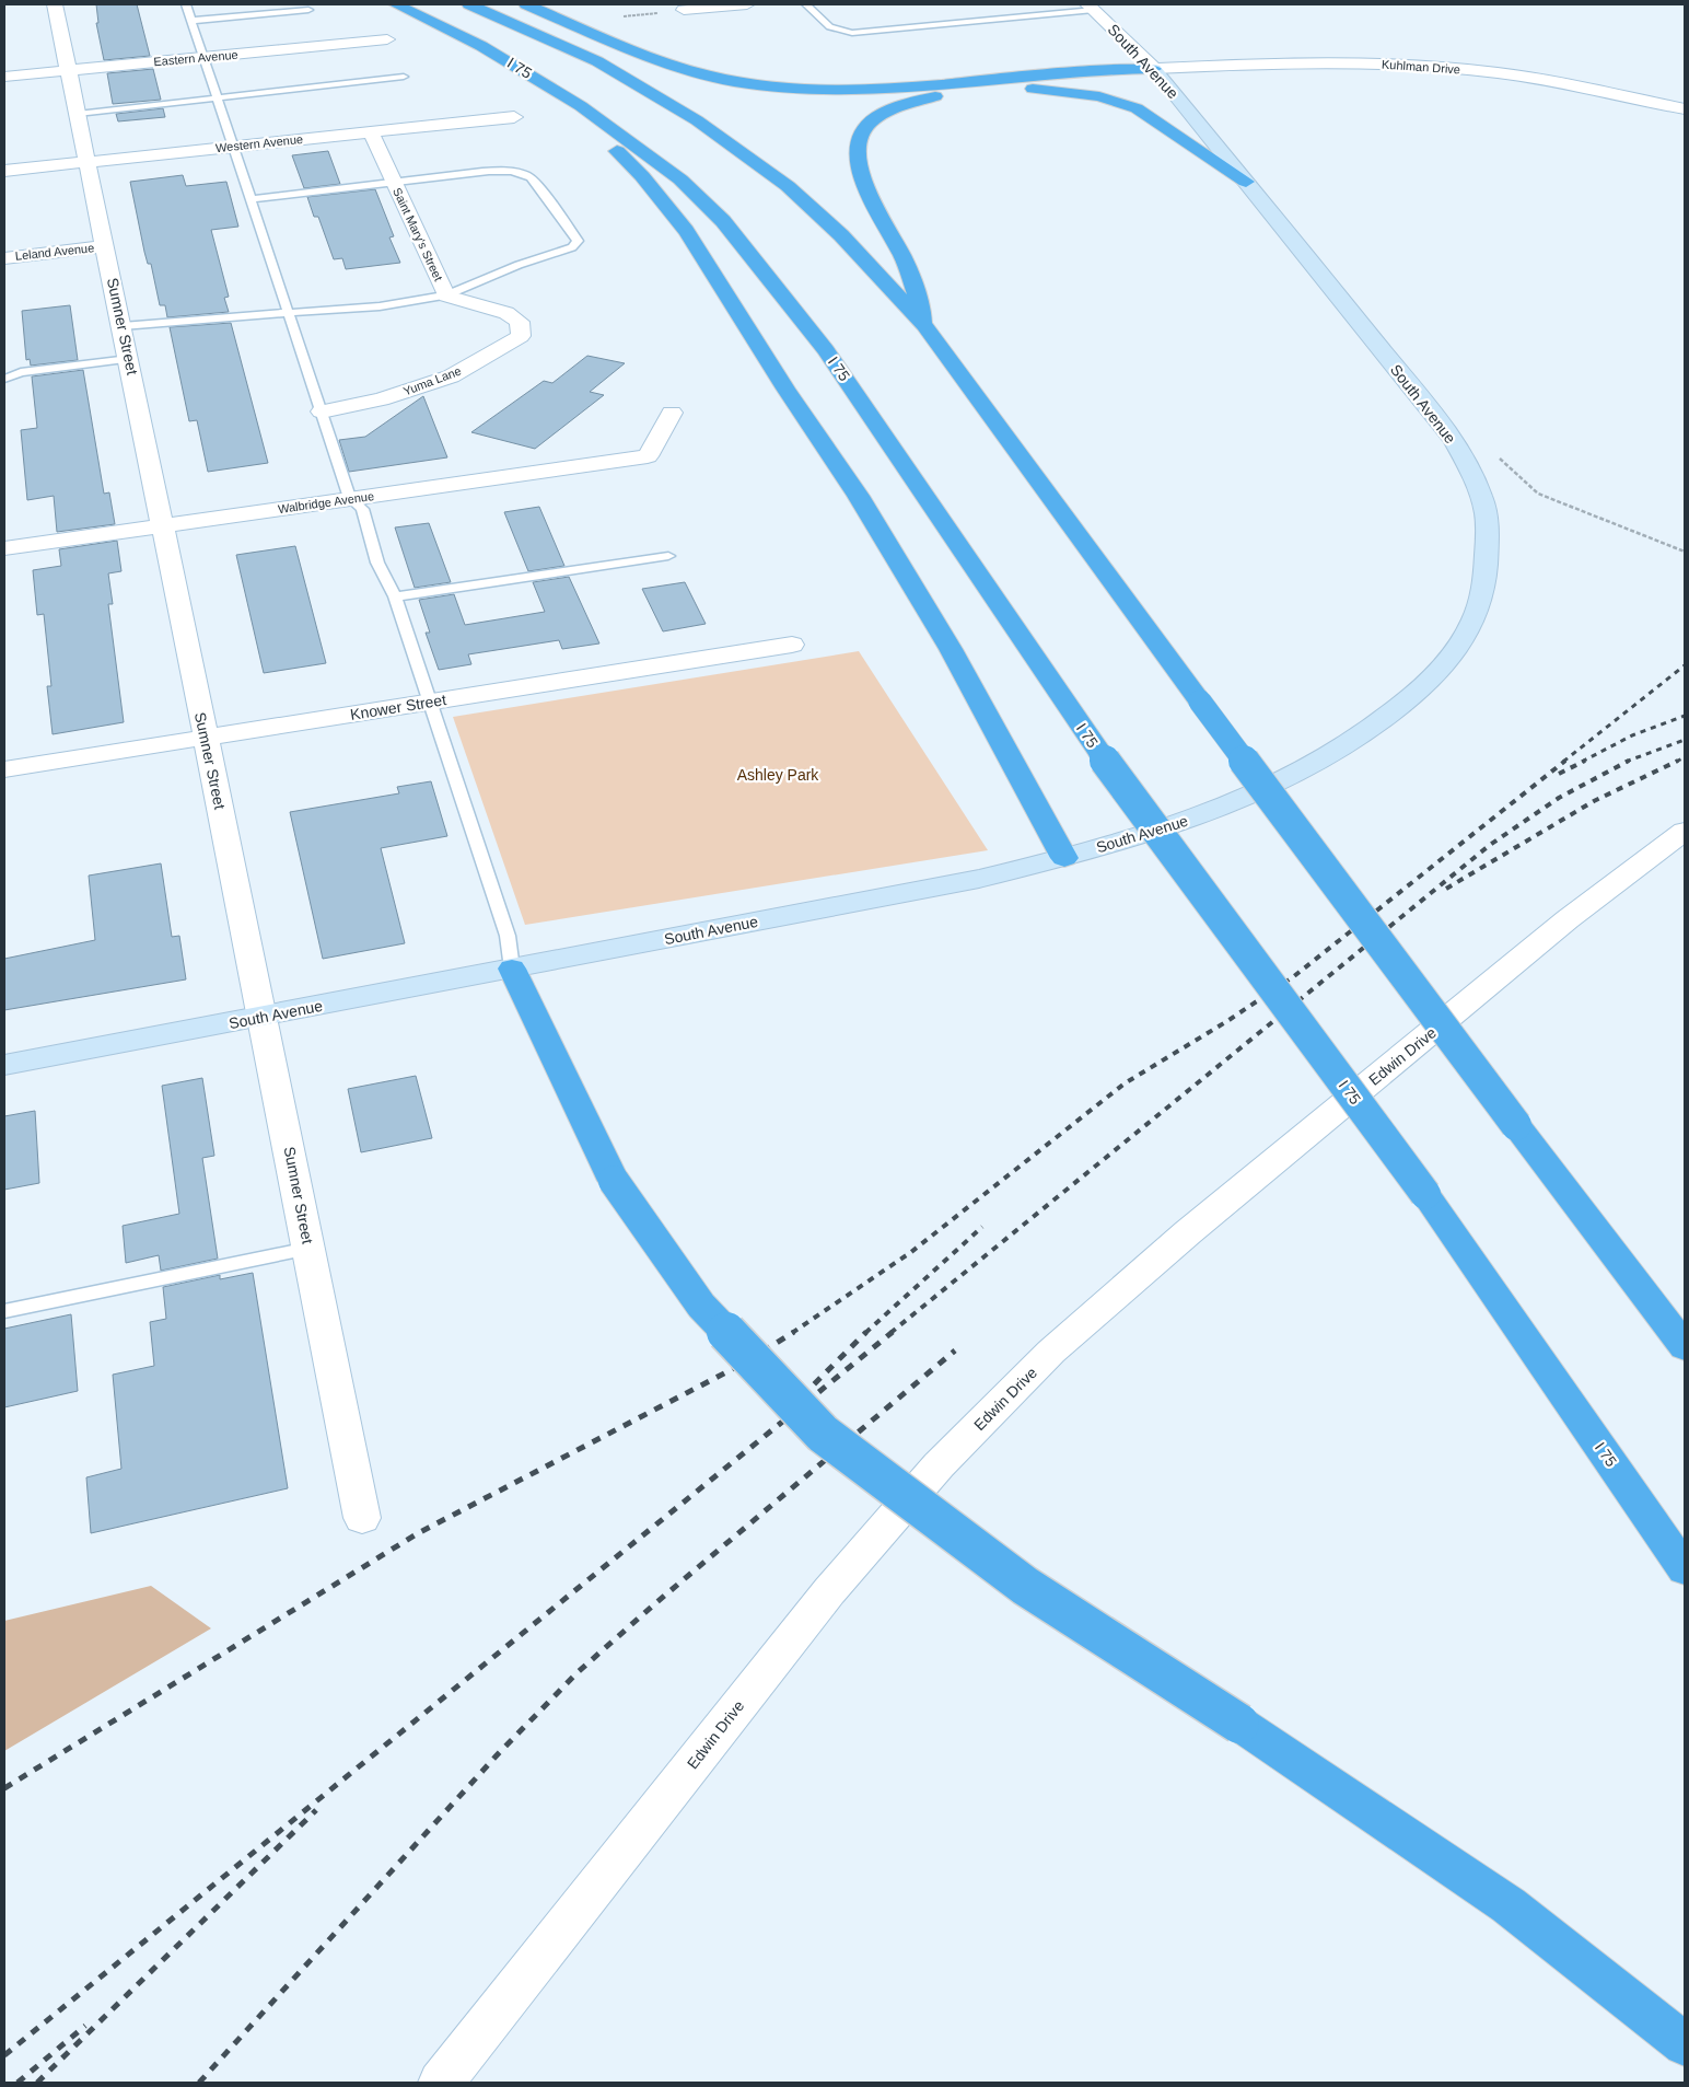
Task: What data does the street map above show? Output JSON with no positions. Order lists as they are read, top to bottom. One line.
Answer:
{"streets":{"highway":["I 75"],"street":["Eastern Avenue","South Avenue","Kuhlman Drive","Western Avenue","Saint Mary's Street","Leland Avenue","Sumner Street","Yuma Lane","Walbridge Avenue","Knower Street","Edwin Drive"]},"crossings":[["Eastern Avenue","Sumner Street"],["South Avenue","Kuhlman Drive"],["South Avenue","Sumner Street"],["Western Avenue","Saint Mary's Street"],["Western Avenue","Sumner Street"],["Saint Mary's Street","Yuma Lane"],["Leland Avenue","Sumner Street"],["Sumner Street","Walbridge Avenue"],["Sumner Street","Knower Street"]],"parks":["Ashley Park"]}
